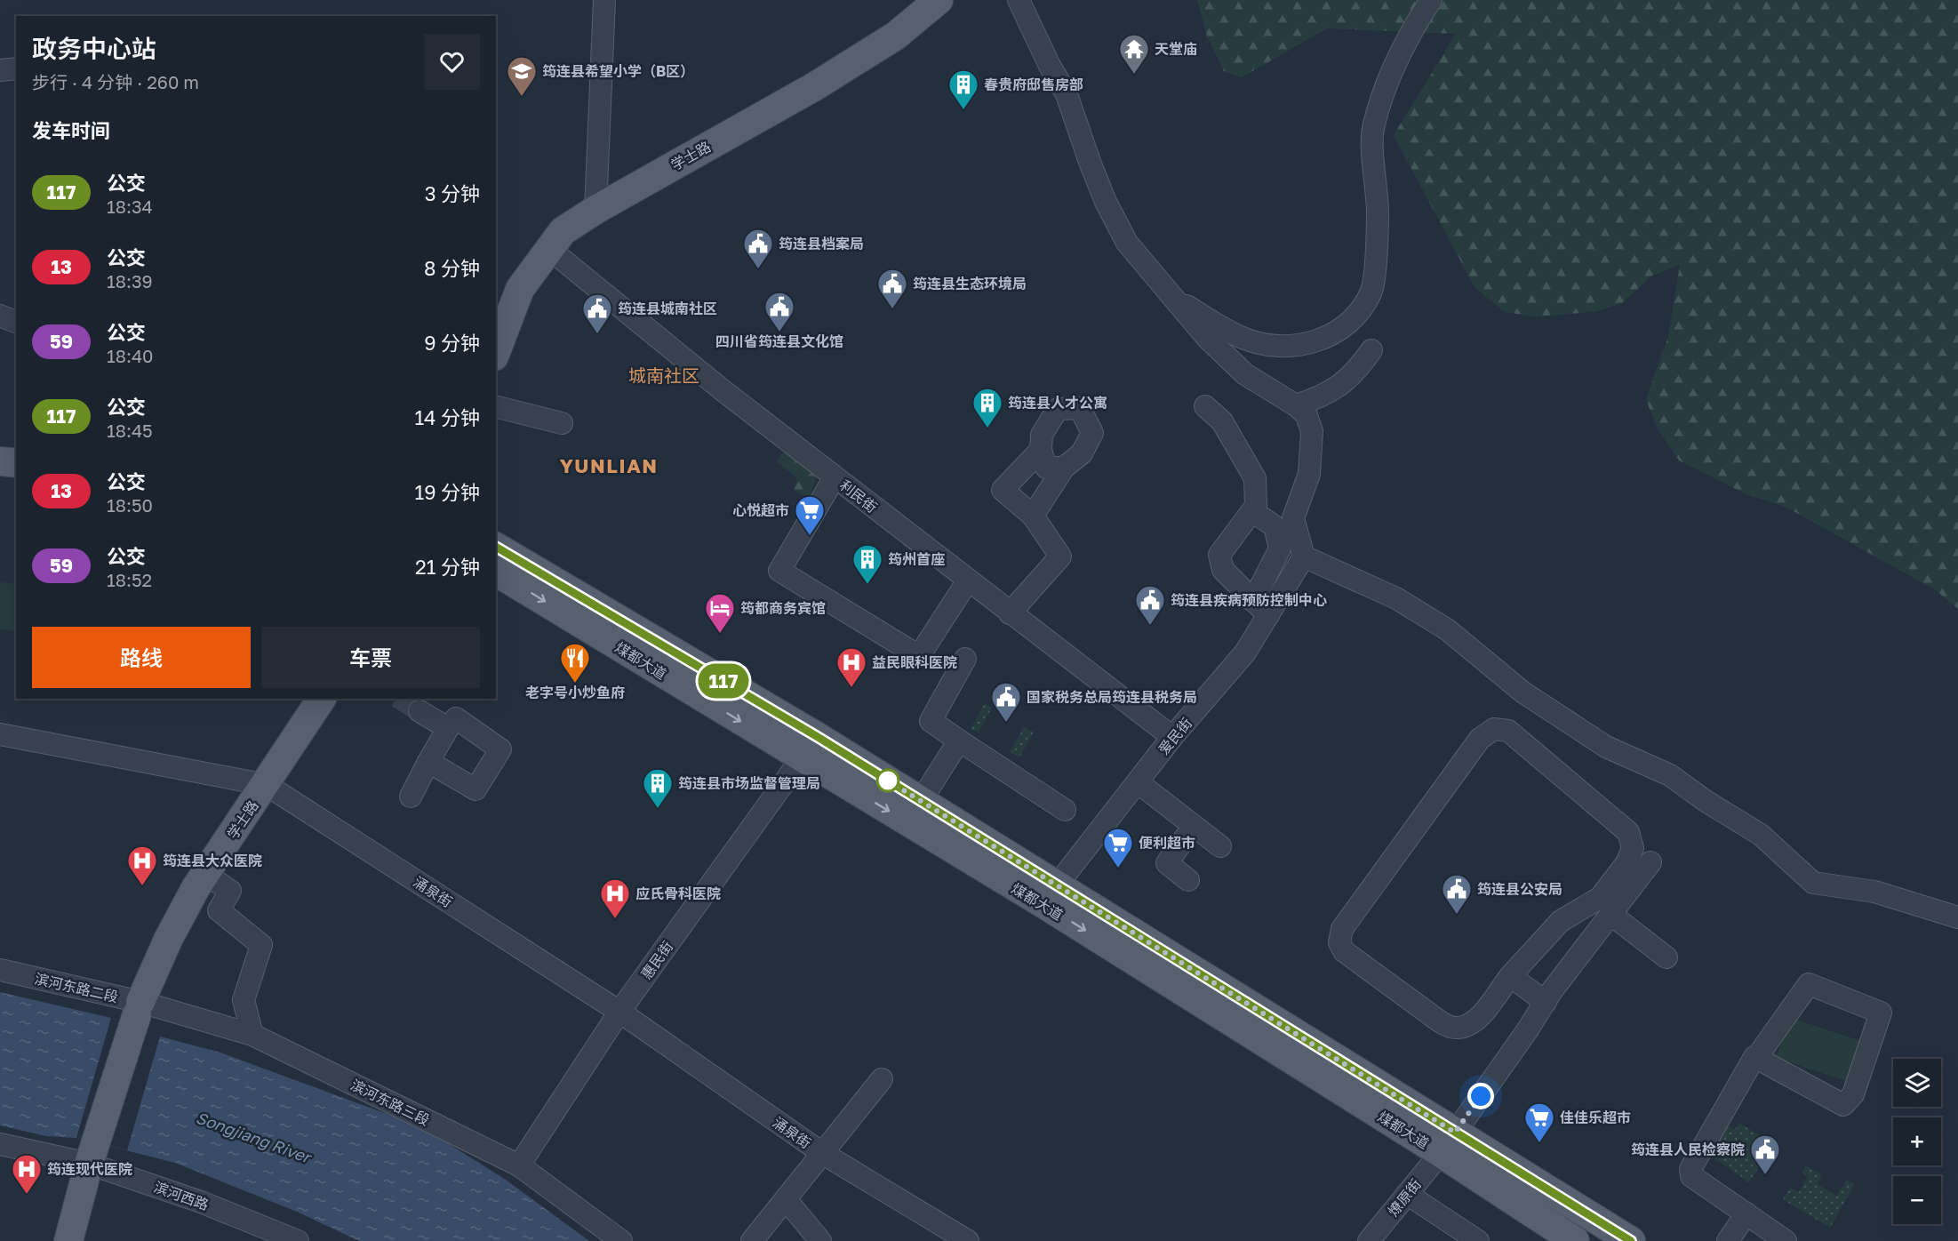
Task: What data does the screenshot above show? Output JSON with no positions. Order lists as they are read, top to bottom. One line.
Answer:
{"streets":{"main road":["学士路","煤都大道"],"street":["利民街","爱民街","涌泉街","惠民街","滨河东路二段","滨河东路三段","滨河西路","燎原街"]},"crossings":[["学士路","利民街"],["学士路","涌泉街"],["学士路","滨河东路二段"],["学士路","滨河东路三段"],["学士路","滨河西路"],["利民街","爱民街"],["煤都大道","爱民街"],["煤都大道","惠民街"],["煤都大道","燎原街"],["涌泉街","惠民街"],["惠民街","滨河东路三段"],["滨河东路二段","滨河东路三段"]],"districts":["城南社区","YUNLIAN"],"water":["Songjiang River"],"places":{"temple":["天堂庙"],"school or university":["筠连县希望小学（B区）"],"building":["春贵府邸售房部","筠连县人才公寓","筠州首座","筠连县市场监督管理局"],"public building":["筠连县档案局","筠连县生态环境局","四川省筠连县文化馆","筠连县城南社区","筠连县疾病预防控制中心","国家税务总局筠连县税务局","筠连县公安局","筠连县人民检察院"],"supermarket":["心悦超市","便利超市","佳佳乐超市"],"hotel":["筠都商务宾馆"],"restaurant":["老字号小炒鱼府"],"hospital":["益民眼科医院","筠连县大众医院","应氏骨科医院","筠连现代医院"]},"lines":["bus line 117"],"page":{"on_map":"117","heading":[["政务中心站","步行 · 4 分钟 · 260 m"],"发车时间"],"list":[{"mark":"117","name":"公交","note":"18:34","value":"3 分钟"},{"mark":"13","name":"公交","note":"18:39","value":"8 分钟"},{"mark":"59","name":"公交","note":"18:40","value":"9 分钟"},{"mark":"117","name":"公交","note":"18:45","value":"14 分钟"},{"mark":"13","name":"公交","note":"18:50","value":"19 分钟"},{"mark":"59","name":"公交","note":"18:52","value":"21 分钟"}],"buttons":["路线","车票"],"map_buttons":["+","−"]}}
